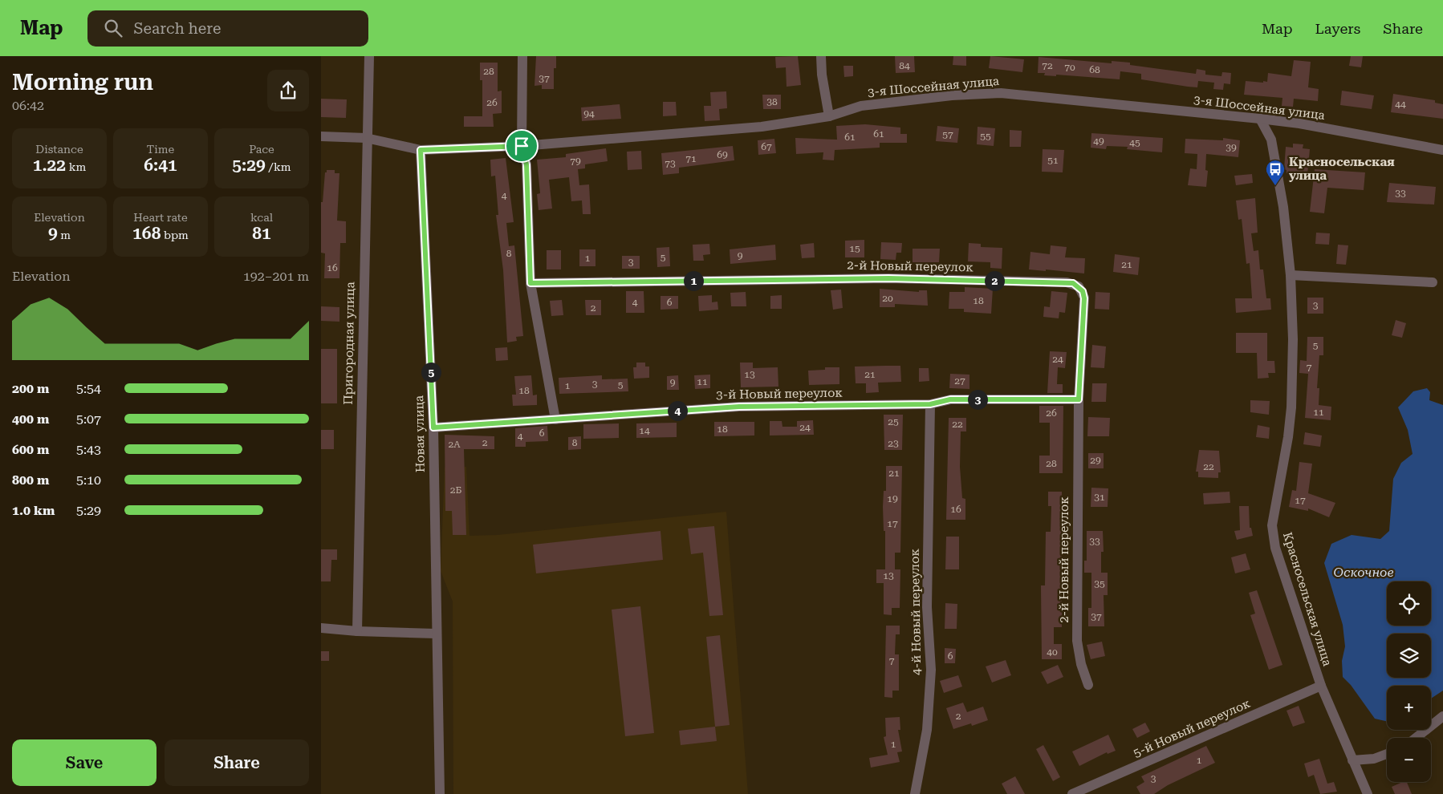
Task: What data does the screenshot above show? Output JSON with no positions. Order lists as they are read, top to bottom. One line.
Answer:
{"streets":{"street":["3-я Шоссейная улица","2-й Новый переулок","Пригородная улица","3-й Новый переулок","Новая улица","Красносельская улица","4-й Новый переулок","5-й Новый переулок"]},"crossings":[["3-я Шоссейная улица","Красносельская улица"],["2-й Новый переулок","3-й Новый переулок"],["3-й Новый переулок","Новая улица"],["3-й Новый переулок","4-й Новый переулок"],["Красносельская улица","5-й Новый переулок"]],"water":["Оскочное"],"places":{"bus stop":["Красносельская улица"]},"house_numbers":["84","72","70","68","28","37","38","26","44","94","61","57","55","61","49","45","67","39","69","71","51","79","73","33","4","15","8","9","5","1","3","21","16","20","18","4","6","3","2","5","24","7","13","21","27","11","9","3","5","1","18","11","26","25","22","24","18","14","6","4","2","8","23","2А","29","28","22","21","2Б","31","19","17","16","17","33","13","35","37","40","6","7","2","1","1","3"],"page":{"header":"Map","search":"Search here","nav":["Map","Layers","Share"],"heading":["Morning run","06:42"],"stats":[["Distance","1.22 km"],["Time","6:41"],["Pace","5:29 /km"],["Elevation","9 m"],["Heart rate","168 bpm"],["kcal","81"]],"chart":["Elevation","192–201 m"],"pins":["1","2","5","3","4"],"list":[{"name":"200 m","note":"5:54"},{"name":"400 m","note":"5:07"},{"name":"600 m","note":"5:43"},{"name":"800 m","note":"5:10"},{"name":"1.0 km","note":"5:29"}],"map_buttons":["+","−"],"buttons":["Save","Share"]}}
